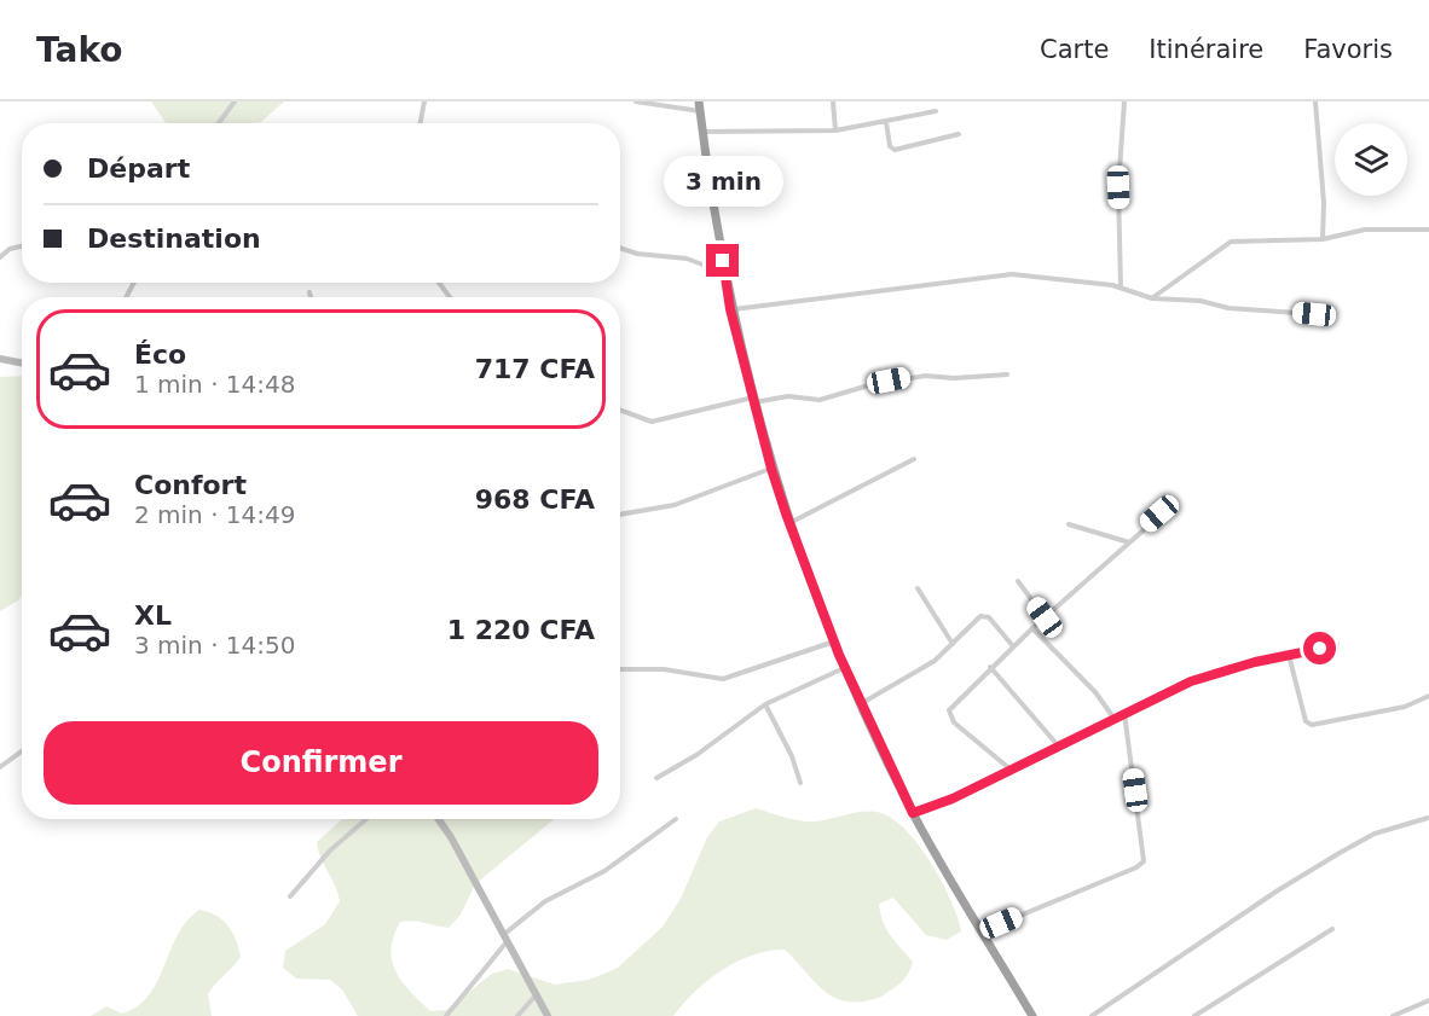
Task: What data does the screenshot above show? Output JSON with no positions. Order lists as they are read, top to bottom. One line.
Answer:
{"page":{"header":"Tako","nav":["Carte","Itinéraire","Favoris"],"banner":["Départ","Destination"],"bubble":"3 min","list":[{"name":"Éco","note":"1 min · 14:48","value":"717 CFA"},{"name":"Confort","note":"2 min · 14:49","value":"968 CFA"},{"name":"XL","note":"3 min · 14:50","value":"1 220 CFA"}],"buttons":"Confirmer"}}
